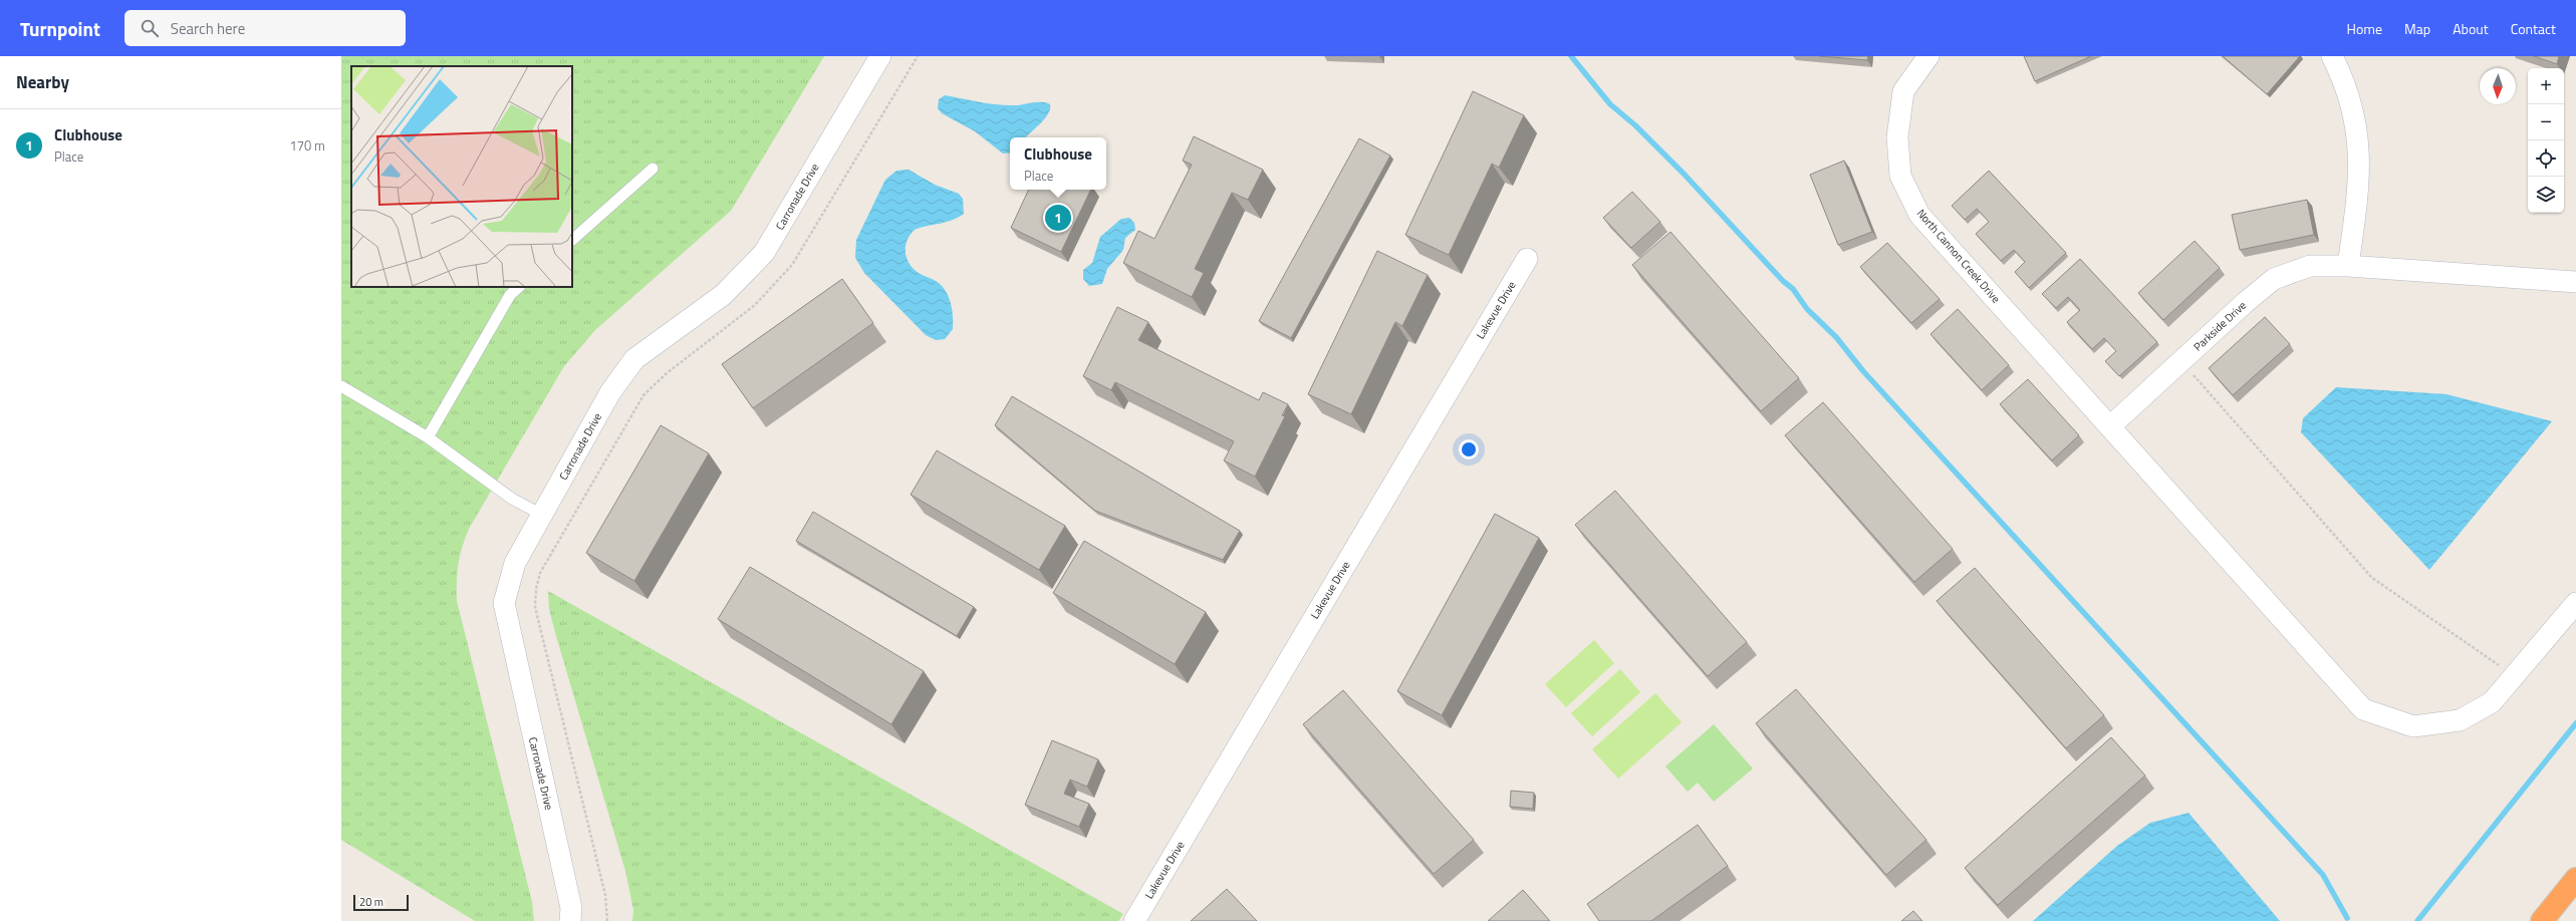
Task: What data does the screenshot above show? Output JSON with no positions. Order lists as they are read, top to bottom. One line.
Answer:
{"streets":{"street":["Carronade Drive","North Cannon Creek Drive","Lakevue Drive","Parkside Drive"]},"crossings":[["North Cannon Creek Drive","Parkside Drive"]],"scale_bar":"20 m","north":"bottom","page":{"header":"Turnpoint","search":"Search here","nav":["Home","Map","About","Contact"],"heading":"Nearby","map_buttons":["+","−"],"list":[{"mark":"1","name":"Clubhouse","note":"Place","value":"170 m"}],"popup":["Clubhouse","Place"],"pins":"1","scale":"20 m"}}
